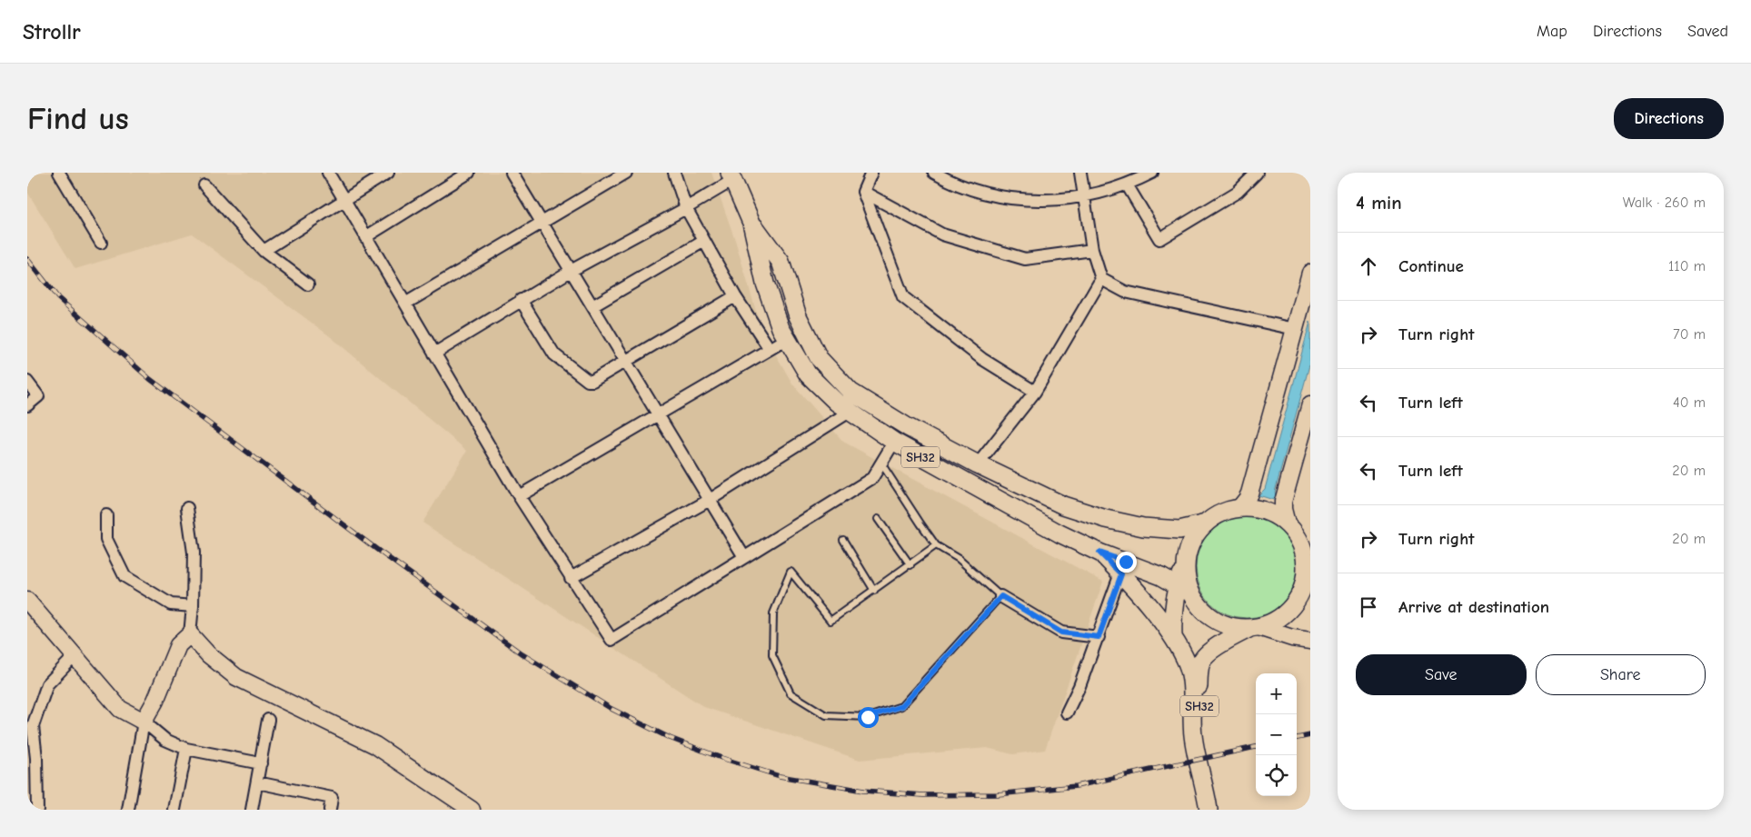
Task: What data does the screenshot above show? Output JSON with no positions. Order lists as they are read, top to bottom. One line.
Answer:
{"streets":{"main road":["SH32"]},"page":{"header":"Strollr","nav":["Map","Directions","Saved"],"buttons":["Directions",["Save","Share"]],"title":"Find us","heading":["4 min","Walk · 260 m"],"list":[["Continue","110 m"],["Turn right","70 m"],["Turn left","40 m"],["Turn left","20 m"],["Turn right","20 m"],"Arrive at destination"],"map_buttons":["+","−"]}}
